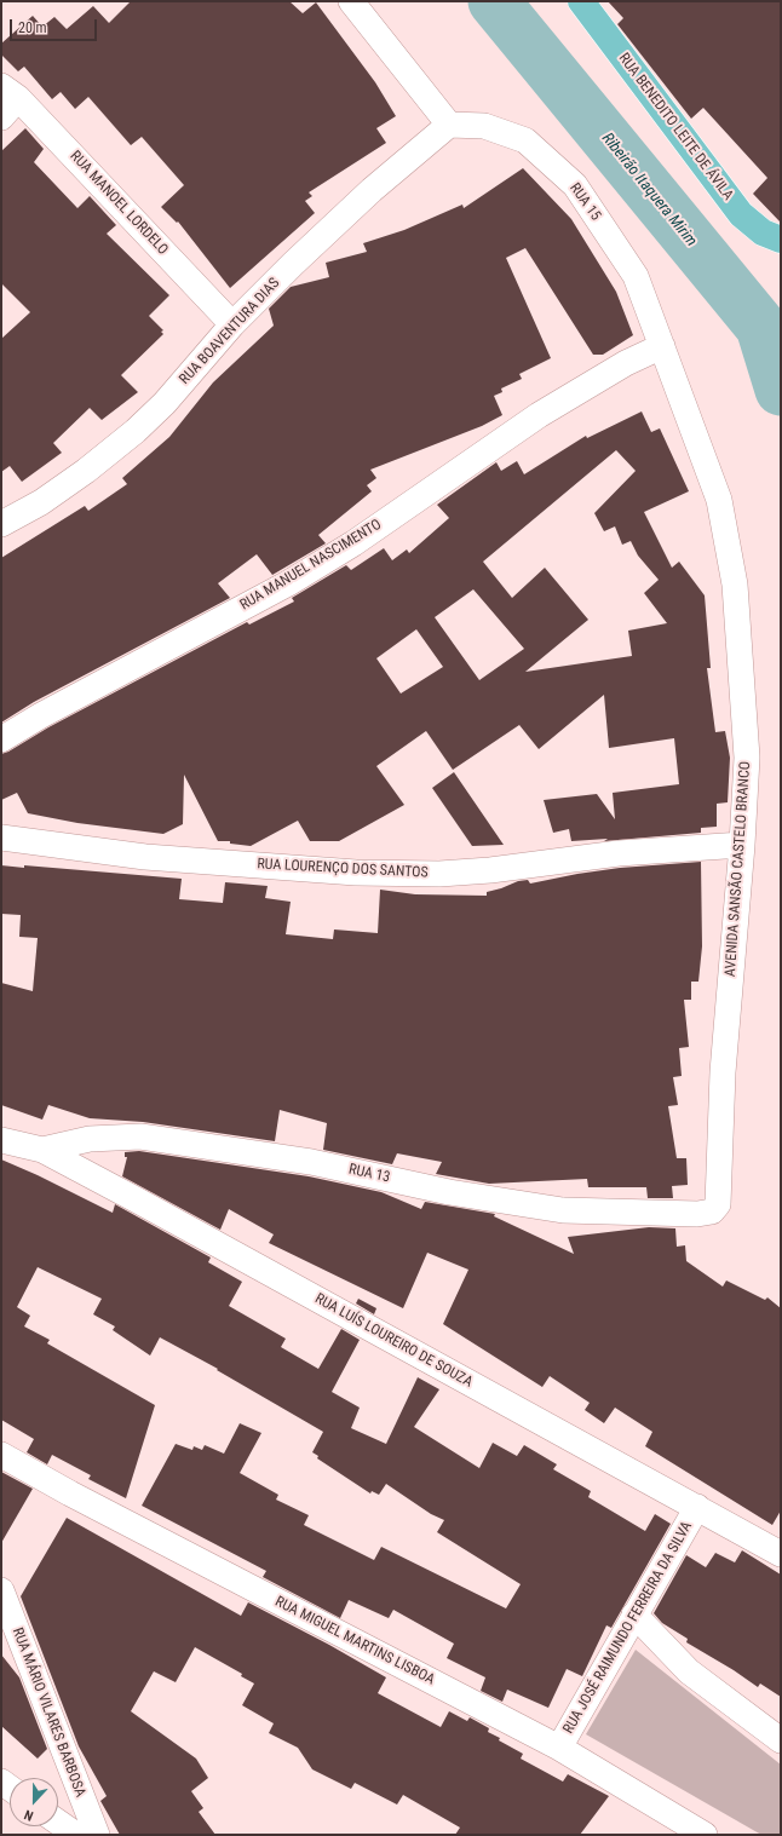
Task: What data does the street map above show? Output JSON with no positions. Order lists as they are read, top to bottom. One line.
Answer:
{"streets":{"main road":["RUA BENEDITO LEITE DE ÁVILA"],"street":["RUA 15","RUA MANOEL LORDELO","RUA BOAVENTURA DIAS","RUA MANUEL NASCIMENTO","RUA LOURENÇO DOS SANTOS","AVENIDA SANSÃO CASTELO BRANCO","RUA 13","RUA LUÍS LOUREIRO DE SOUZA","RUA JOSÉ RAIMUNDO FERREIRA DA SILVA","RUA MIGUEL MARTINS LISBOA","RUA MÁRIO VILARES BARBOSA"]},"crossings":[["RUA 15","RUA BOAVENTURA DIAS"],["RUA 15","RUA MANUEL NASCIMENTO"],["RUA 15","AVENIDA SANSÃO CASTELO BRANCO"],["RUA MANOEL LORDELO","RUA BOAVENTURA DIAS"],["RUA MANUEL NASCIMENTO","AVENIDA SANSÃO CASTELO BRANCO"],["RUA LOURENÇO DOS SANTOS","AVENIDA SANSÃO CASTELO BRANCO"],["AVENIDA SANSÃO CASTELO BRANCO","RUA 13"],["RUA 13","RUA LUÍS LOUREIRO DE SOUZA"],["RUA LUÍS LOUREIRO DE SOUZA","RUA JOSÉ RAIMUNDO FERREIRA DA SILVA"],["RUA JOSÉ RAIMUNDO FERREIRA DA SILVA","RUA MIGUEL MARTINS LISBOA"]],"water":["Ribeirão Itaquera Mirim"],"scale_bar":"20 m","north":"bottom"}
